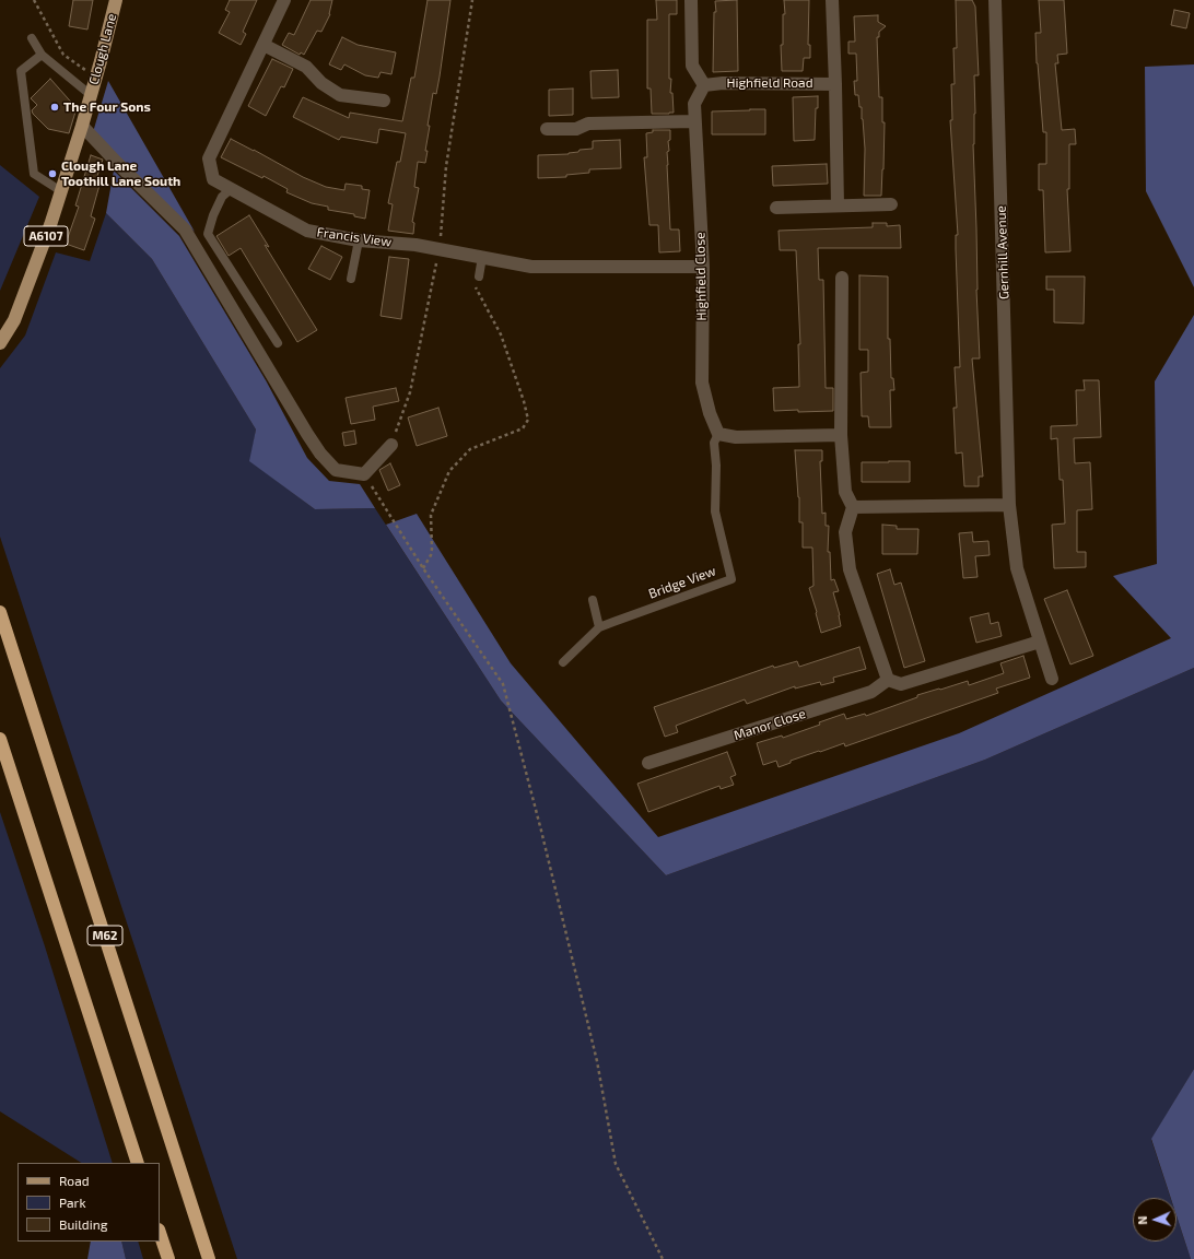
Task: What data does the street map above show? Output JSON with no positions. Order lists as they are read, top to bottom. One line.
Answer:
{"streets":{"highway":["M62"],"main road":["Clough Lane","A6107"],"street":["Highfield Road","Francis View","Gernhill Avenue","Highfield Close","Manor Close"],"lane":["Bridge View"]},"crossings":[["Highfield Road","Highfield Close"],["Francis View","Highfield Close"],["Highfield Close","Bridge View"]],"places":["The Four Sons","Clough Lane Toothill Lane South"],"legend":["Road","Park","Building"],"north":"left"}
